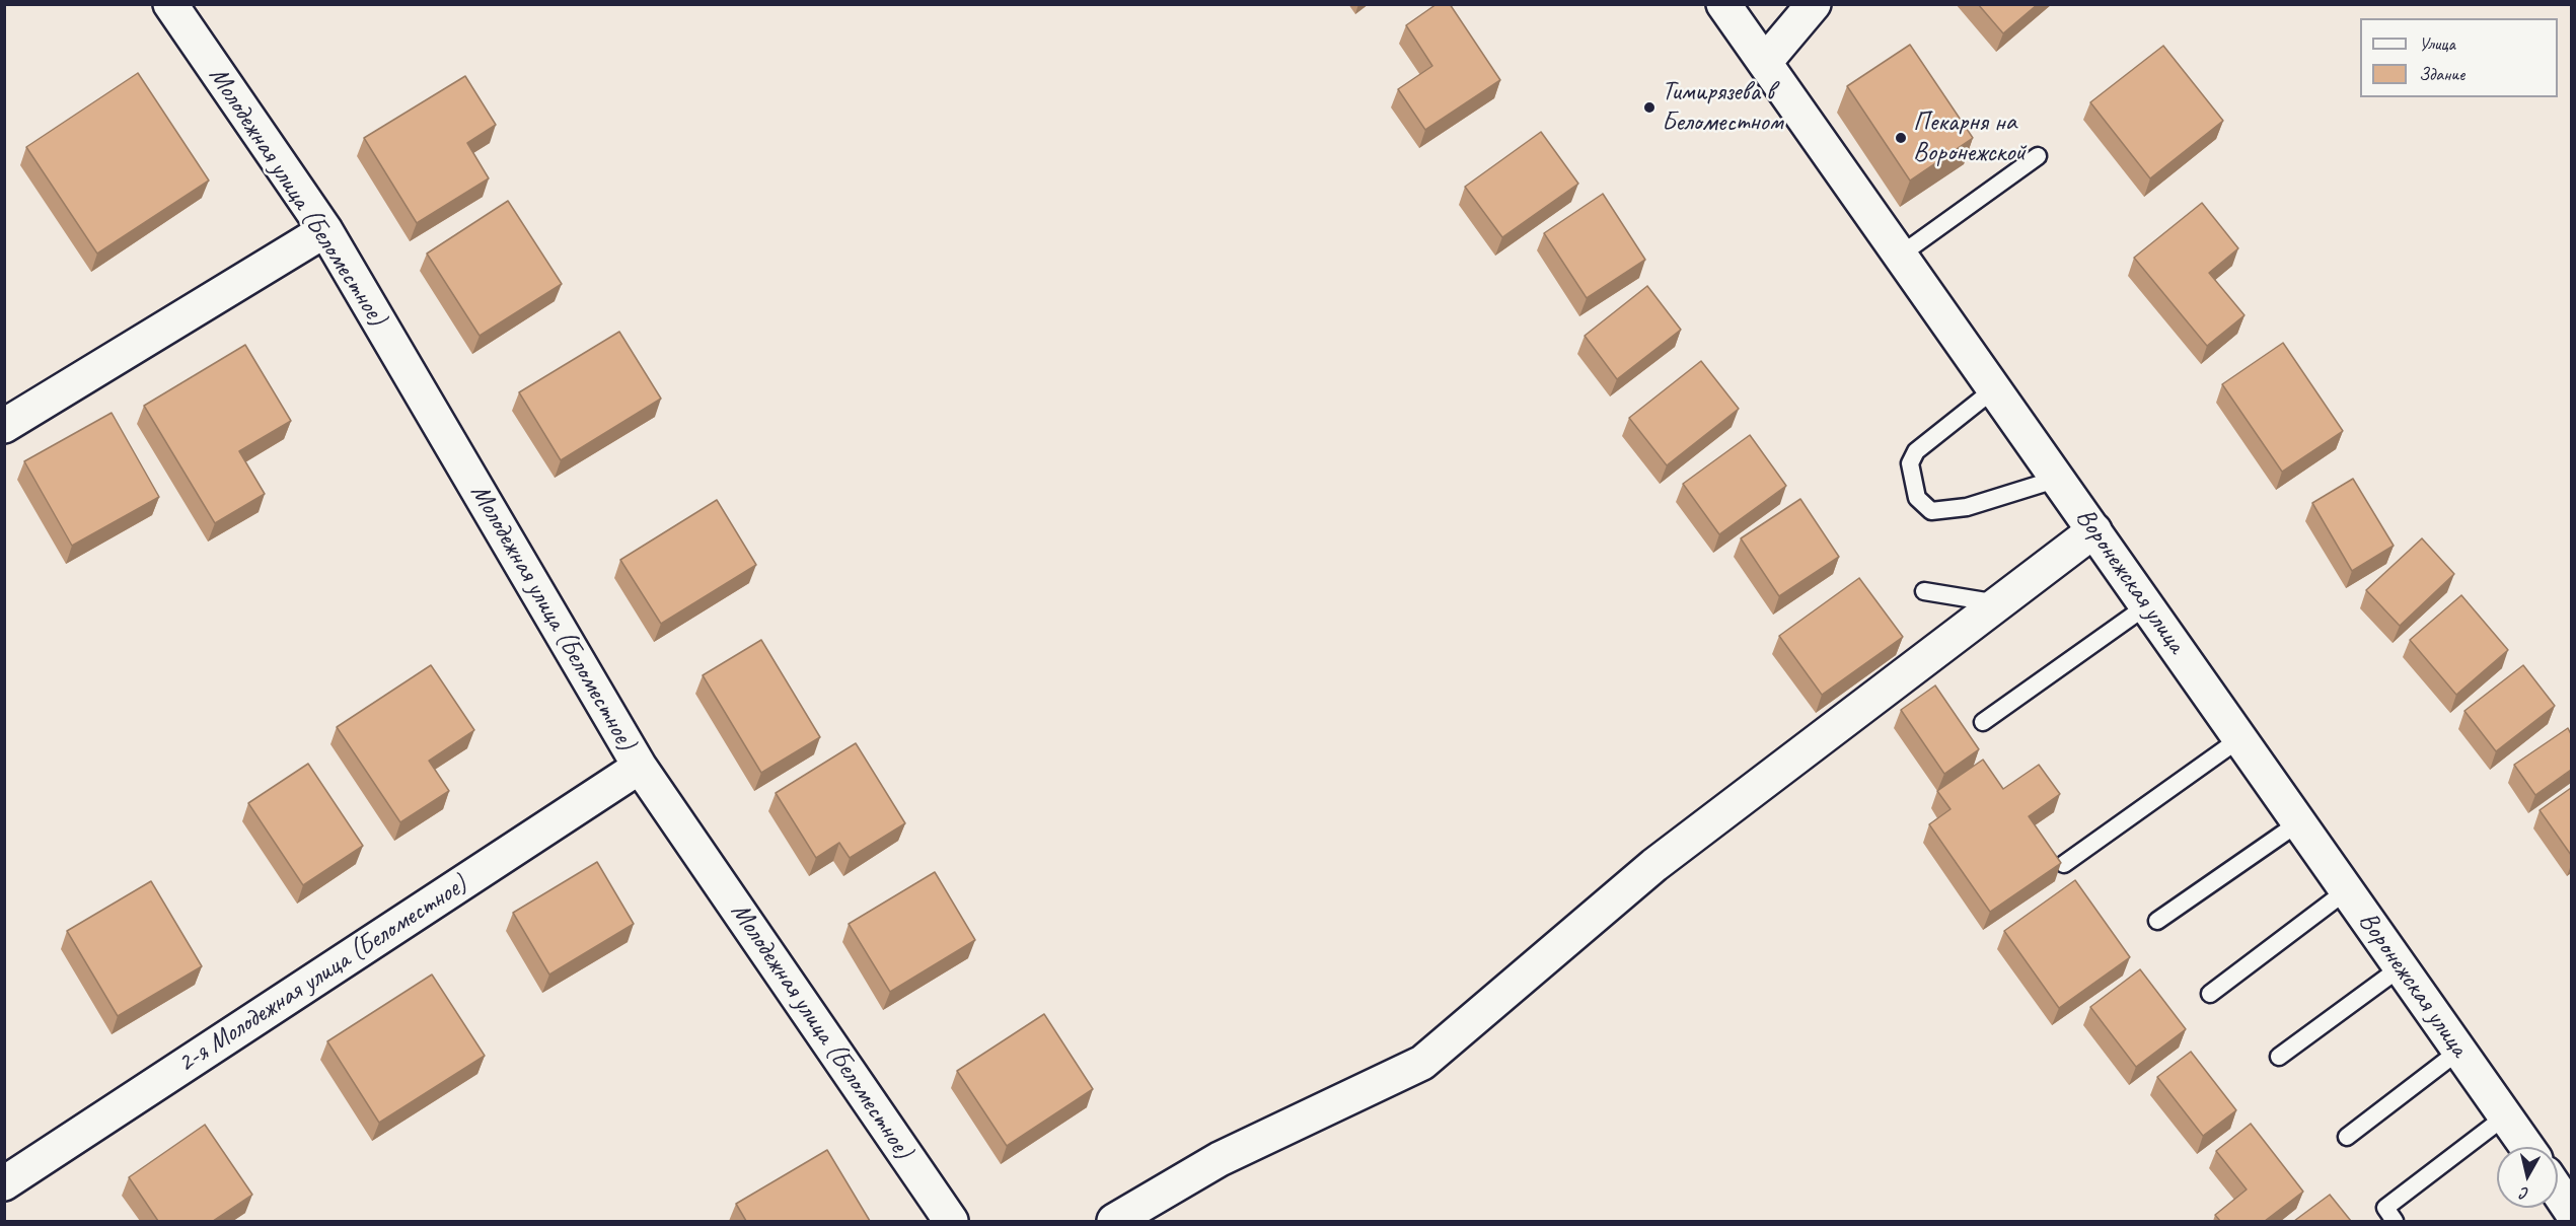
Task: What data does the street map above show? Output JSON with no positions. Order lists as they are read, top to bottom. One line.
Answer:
{"streets":{"street":["Молодежная улица (Беломестное)","Воронежская улица","2-я Молодежная улица (Беломестное)"]},"crossings":[["Молодежная улица (Беломестное)","2-я Молодежная улица (Беломестное)"]],"places":["Тимирязева в Беломестном","Пекарня на Воронежской"],"legend":["Улица","Здание"],"north":"bottom"}
